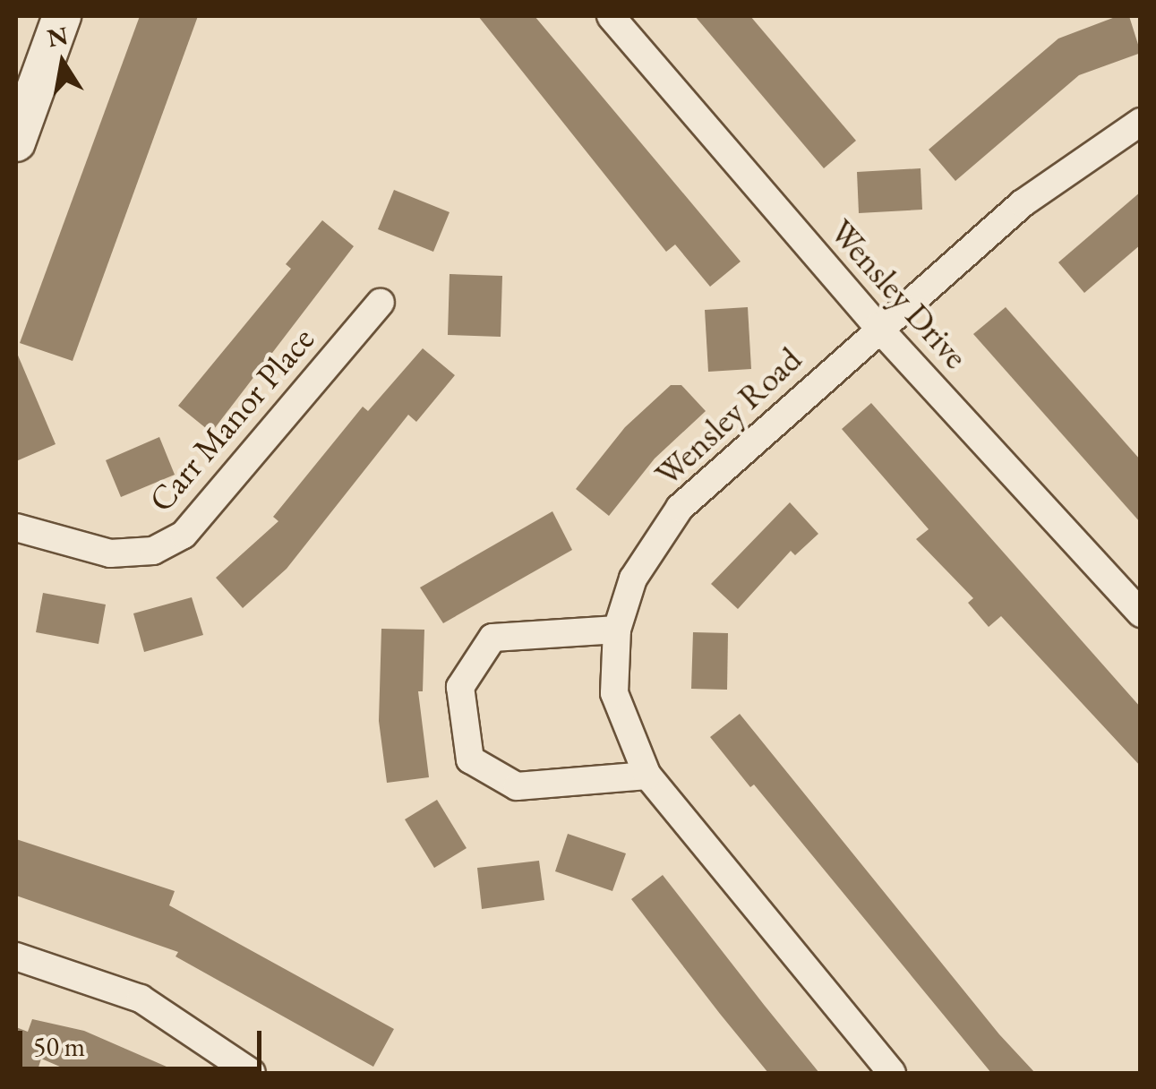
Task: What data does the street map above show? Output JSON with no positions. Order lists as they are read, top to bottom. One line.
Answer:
{"streets":{"street":["Wensley Drive","Wensley Road","Carr Manor Place"]},"crossings":[["Wensley Drive","Wensley Road"]],"scale_bar":"50 m","north":"top"}
